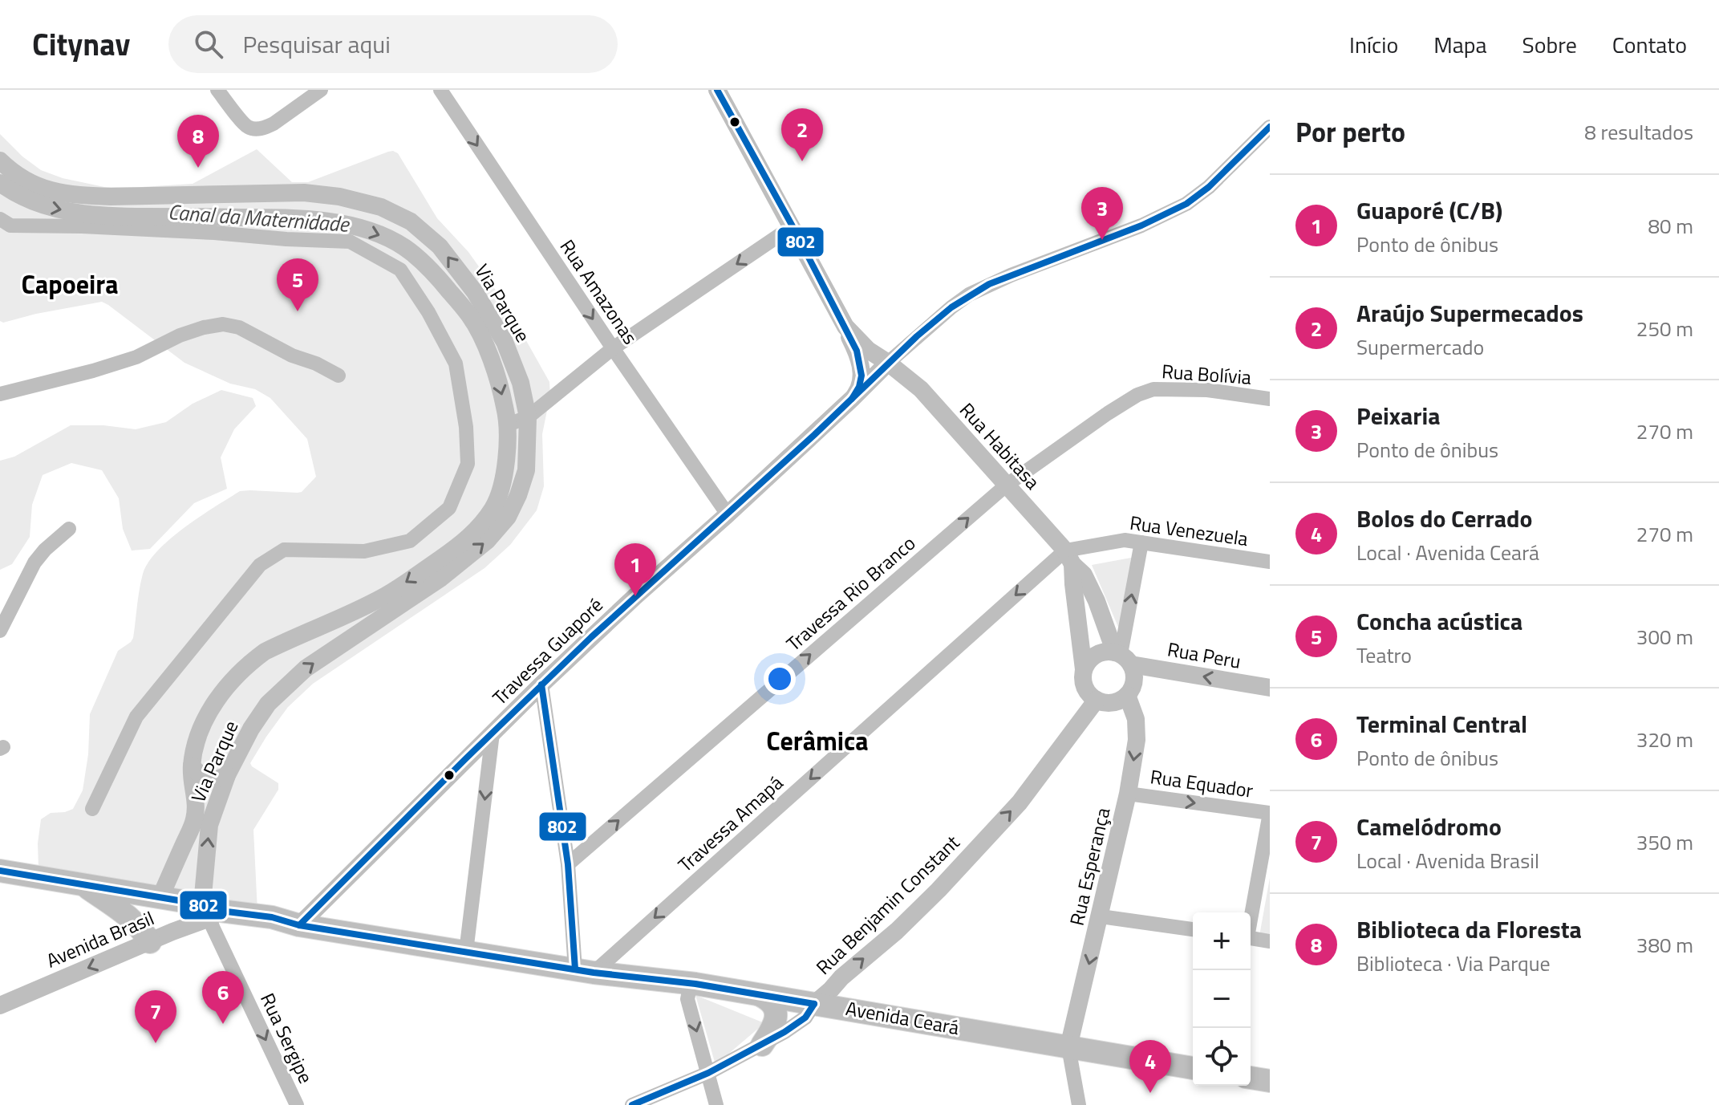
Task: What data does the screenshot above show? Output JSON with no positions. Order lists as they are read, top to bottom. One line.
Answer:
{"streets":{"main road":["Avenida Ceará"],"street":["Rua Amazonas","Via Parque","Rua Bolívia","Rua Habitasa","Rua Venezuela","Travessa Rio Branco","Travessa Guaporé","Rua Peru","Rua Equador","Travessa Amapá","Rua Esperança","Rua Benjamin Constant","Avenida Brasil","Rua Sergipe"]},"crossings":[["Rua Amazonas","Travessa Guaporé"],["Via Parque","Avenida Brasil"],["Via Parque","Avenida Ceará"],["Via Parque","Rua Sergipe"],["Rua Bolívia","Travessa Rio Branco"],["Rua Habitasa","Rua Venezuela"],["Rua Habitasa","Travessa Rio Branco"],["Rua Habitasa","Travessa Guaporé"],["Rua Habitasa","Rua Peru"],["Rua Habitasa","Travessa Amapá"],["Rua Habitasa","Rua Esperança"],["Rua Habitasa","Rua Benjamin Constant"],["Rua Venezuela","Travessa Amapá"],["Travessa Guaporé","Avenida Ceará"],["Rua Peru","Rua Esperança"],["Rua Peru","Rua Benjamin Constant"],["Rua Equador","Rua Esperança"],["Travessa Amapá","Avenida Ceará"],["Rua Esperança","Rua Benjamin Constant"],["Rua Esperança","Avenida Ceará"],["Rua Benjamin Constant","Avenida Ceará"],["Avenida Brasil","Avenida Ceará"],["Avenida Brasil","Rua Sergipe"],["Avenida Ceará","Rua Sergipe"]],"one_way":["Rua Amazonas","Travessa Rio Branco","Rua Peru","Travessa Amapá","Rua Esperança","Rua Benjamin Constant","Avenida Brasil","Rua Sergipe"],"districts":["Capoeira","Cerâmica"],"water":["Canal da Maternidade"],"lines":["transit line 802"],"page":{"header":"Citynav","search":"Pesquisar aqui","nav":["Início","Mapa","Sobre","Contato"],"heading":["Por perto","8 resultados"],"pins":["2","8","3","5","1","6","7","4"],"list":[{"mark":"1","name":"Guaporé (C/B)","note":"Ponto de ônibus","value":"80 m"},{"mark":"2","name":"Araújo Supermecados","note":"Supermercado","value":"250 m"},{"mark":"3","name":"Peixaria","note":"Ponto de ônibus","value":"270 m"},{"mark":"4","name":"Bolos do Cerrado","note":"Local · Avenida Ceará","value":"270 m"},{"mark":"5","name":"Concha acústica","note":"Teatro","value":"300 m"},{"mark":"6","name":"Terminal Central","note":"Ponto de ônibus","value":"320 m"},{"mark":"7","name":"Camelódromo","note":"Local · Avenida Brasil","value":"350 m"},{"mark":"8","name":"Biblioteca da Floresta","note":"Biblioteca · Via Parque","value":"380 m"}],"map_buttons":["+","−"]}}
